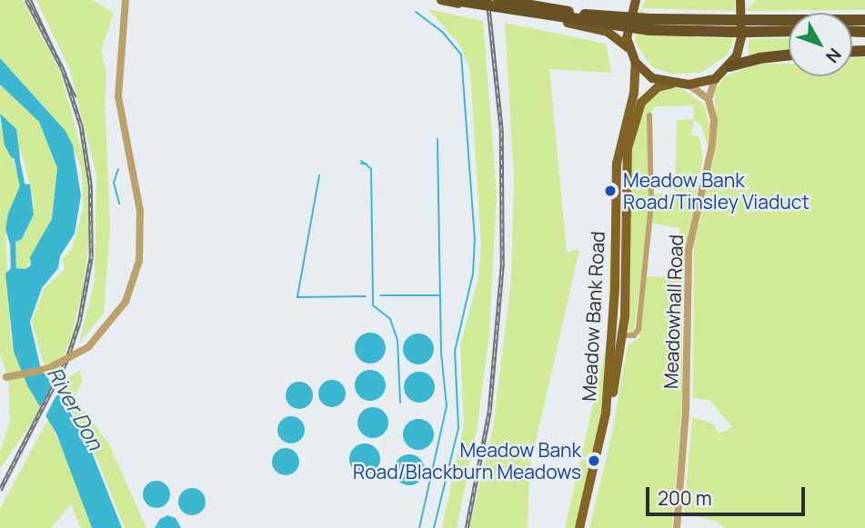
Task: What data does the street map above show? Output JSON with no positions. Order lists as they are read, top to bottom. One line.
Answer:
{"streets":{"main road":["Meadow Bank Road"],"street":["Meadowhall Road"]},"water":["River Don"],"places":["Meadow Bank Road/Tinsley Viaduct","Meadow Bank Road/Blackburn Meadows"],"scale_bar":"200 m","north":"bottom right"}
